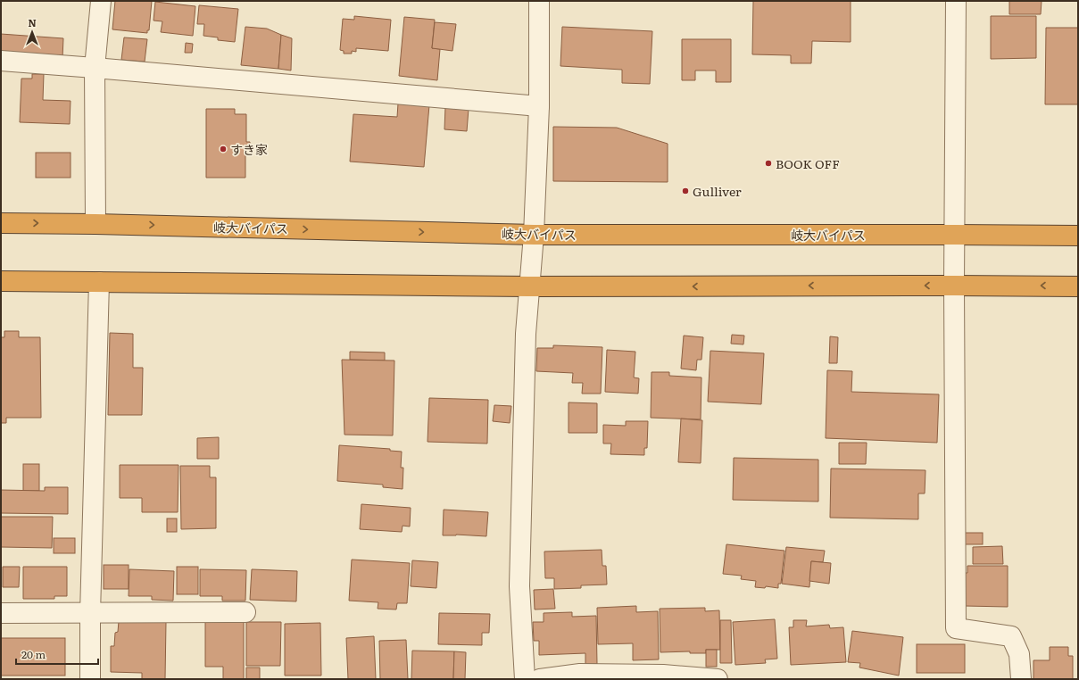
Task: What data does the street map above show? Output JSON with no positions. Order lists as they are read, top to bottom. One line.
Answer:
{"streets":{"highway":["岐大バイパス"]},"places":["すき家","BOOK OFF","Gulliver"],"scale_bar":"20 m","north":"top"}
